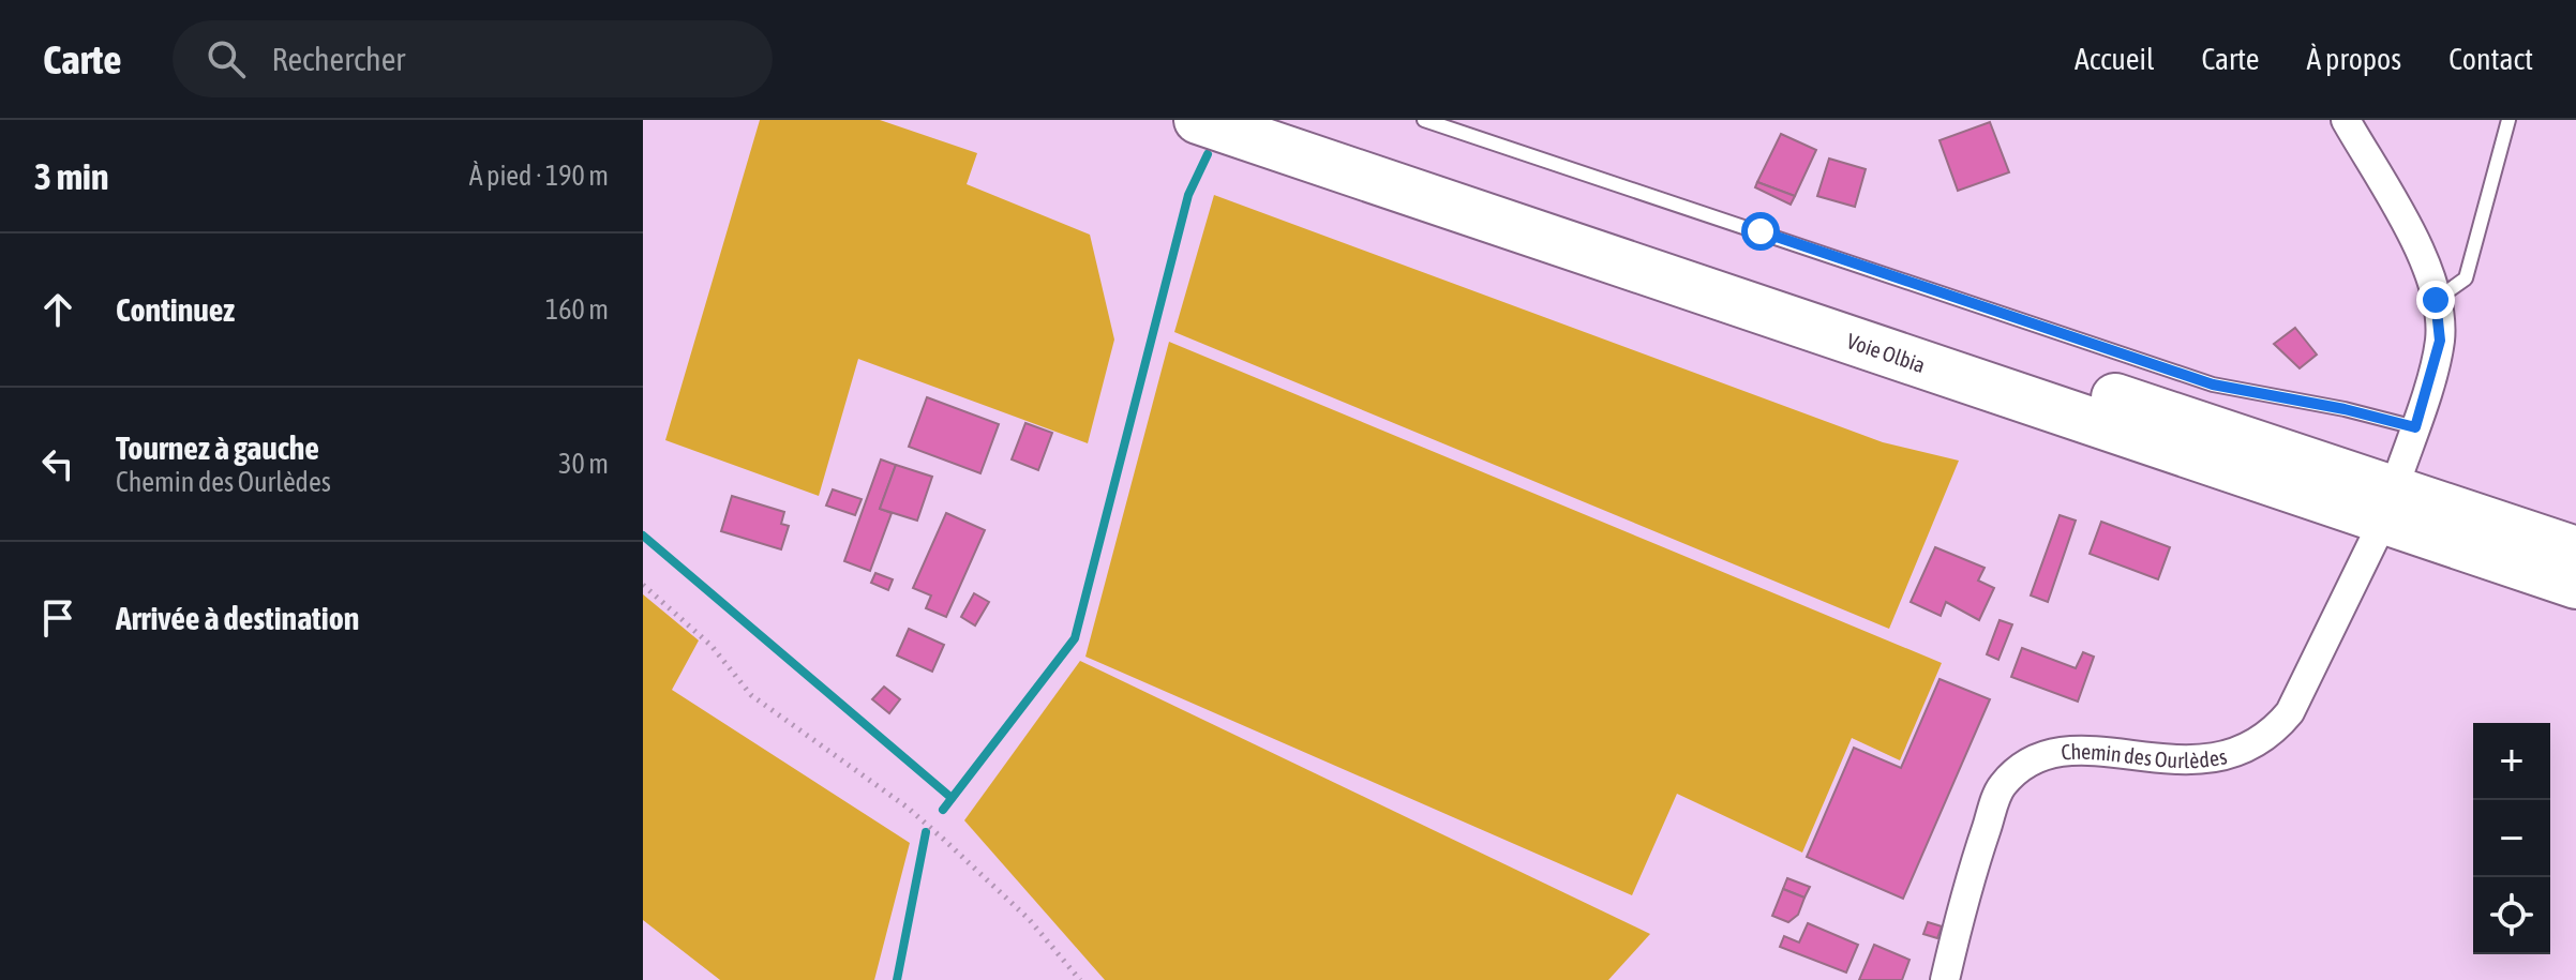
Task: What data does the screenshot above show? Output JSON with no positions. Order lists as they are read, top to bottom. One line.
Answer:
{"streets":{"highway":["Voie Olbia"],"street":["Chemin des Ourlèdes"]},"page":{"header":"Carte","search":"Rechercher","nav":["Accueil","Carte","À propos","Contact"],"heading":["3 min","À pied · 190 m"],"list":[["Continuez","160 m"],["Tournez à gauche","Chemin des Ourlèdes","30 m"],"Arrivée à destination"],"map_buttons":["+","−"]}}
